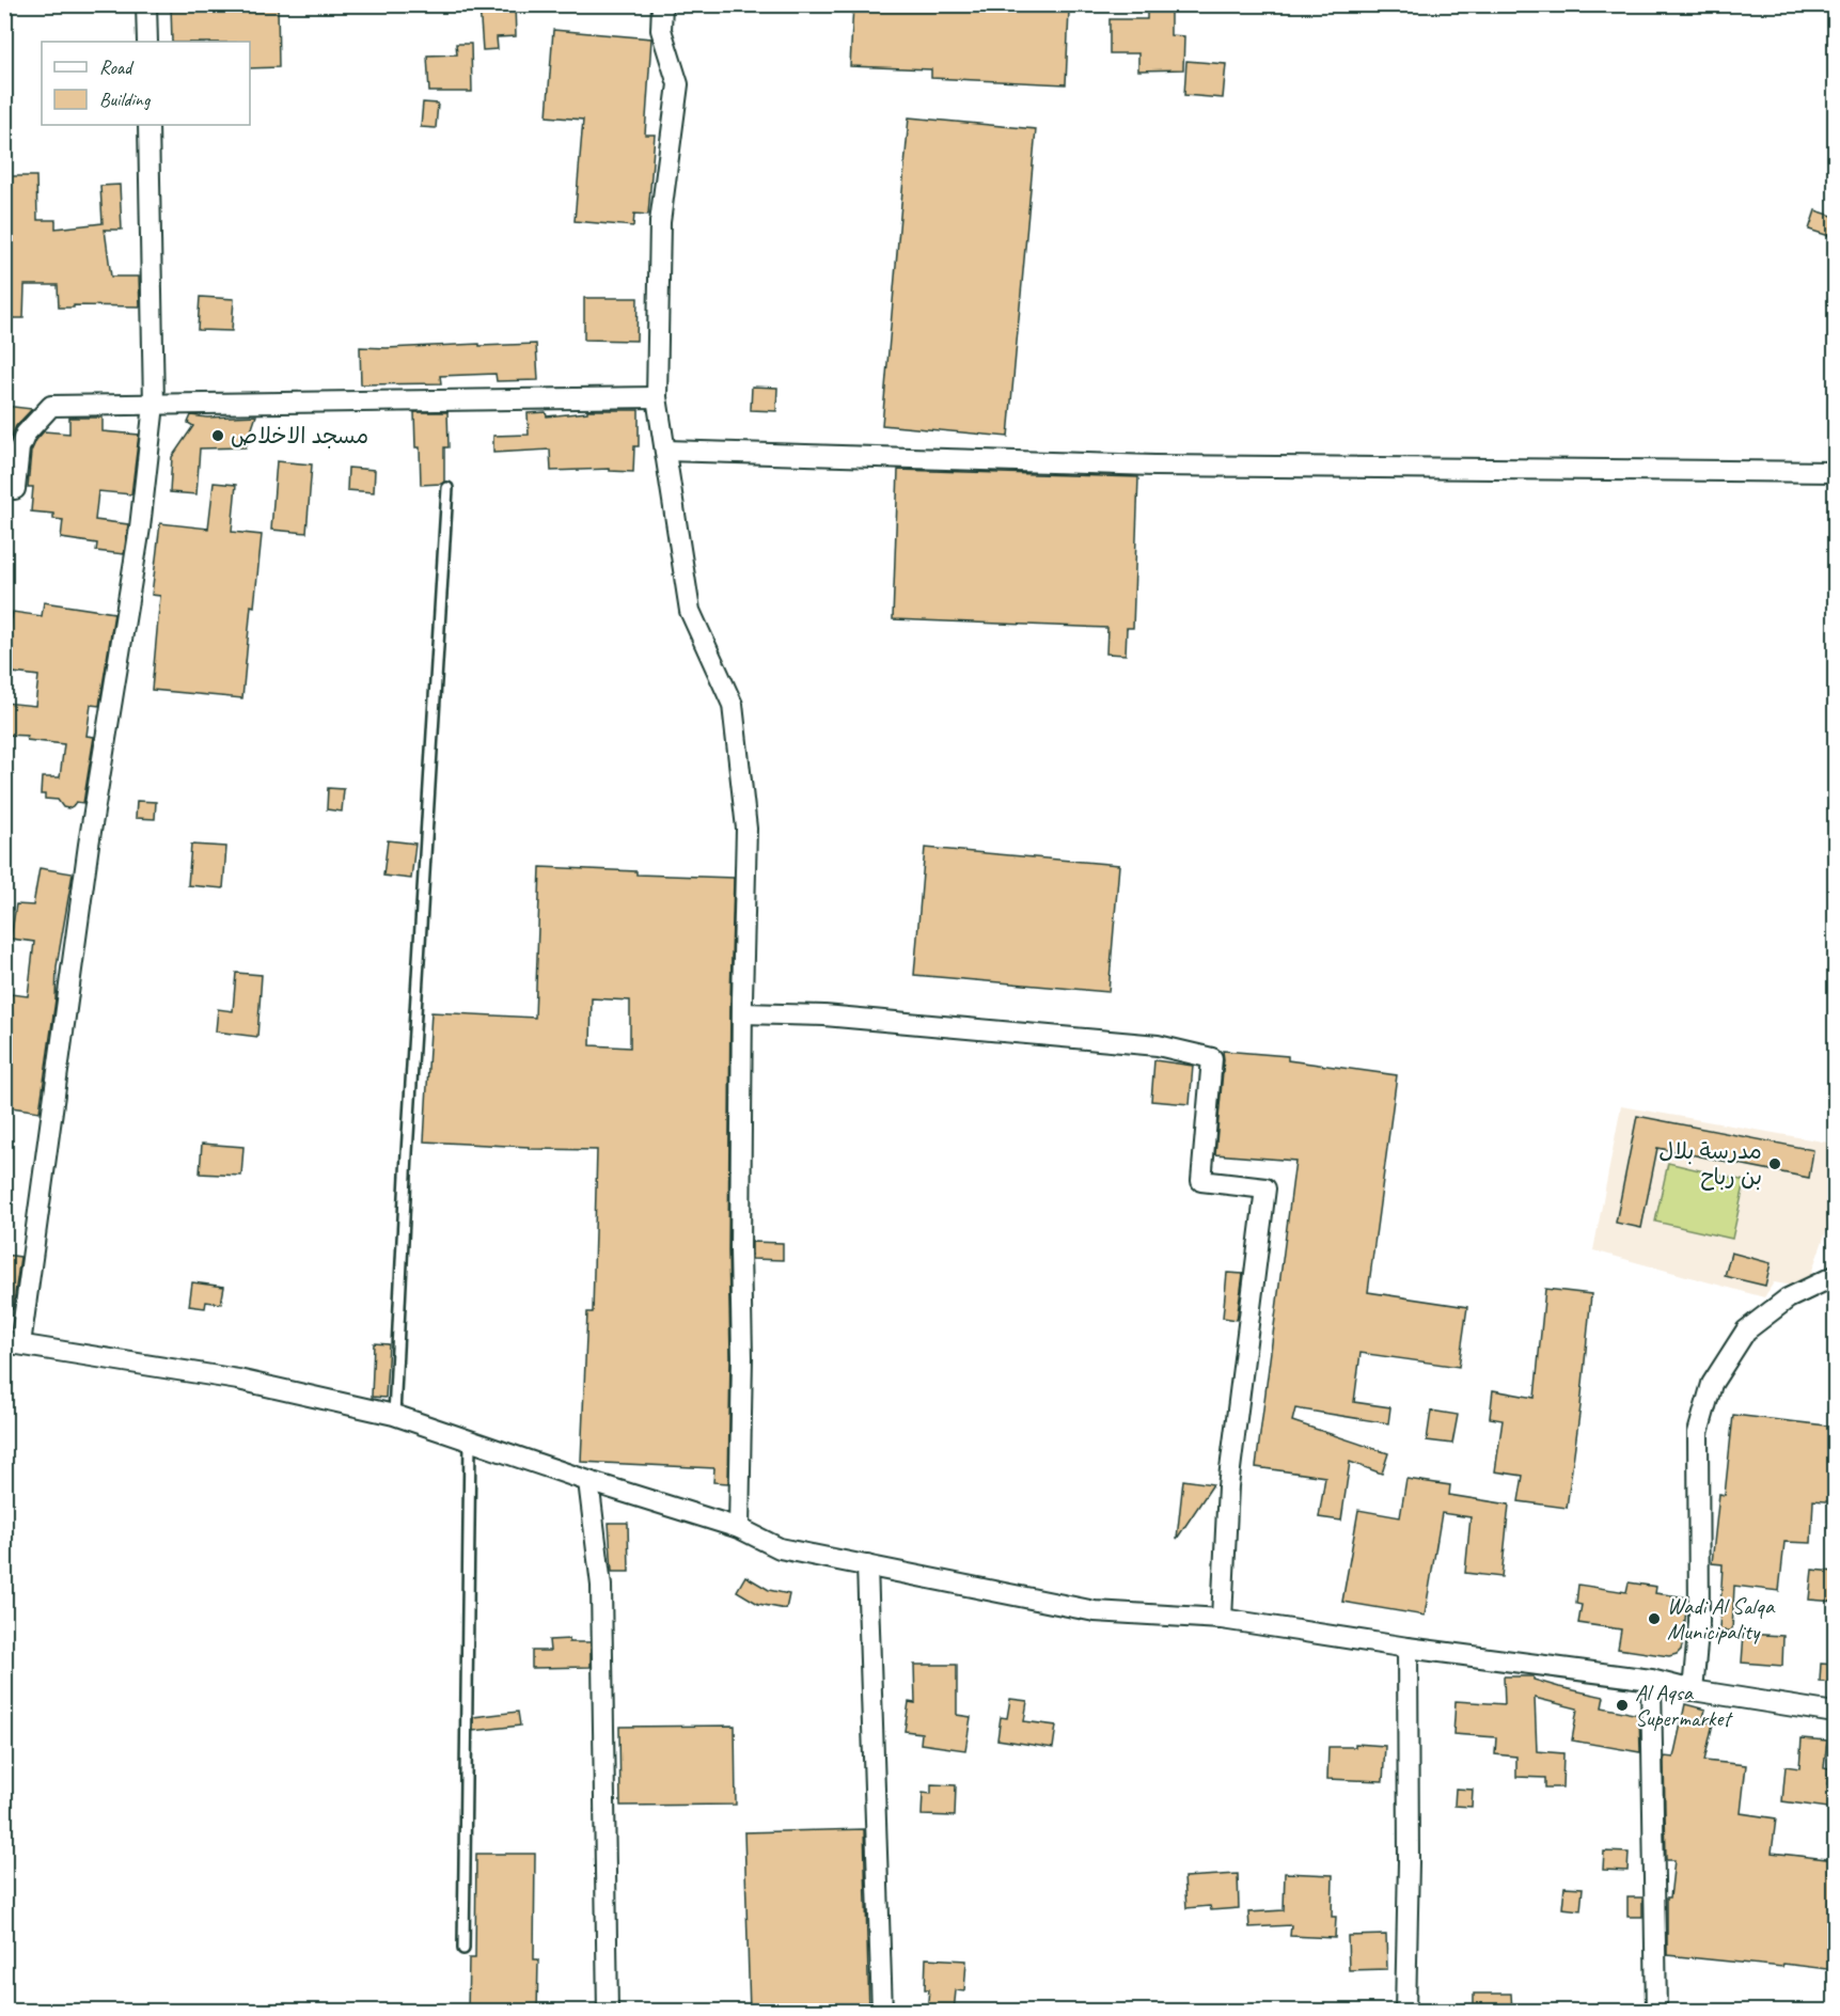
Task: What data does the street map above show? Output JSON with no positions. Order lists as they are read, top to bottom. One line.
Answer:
{"places":["مسجد الاخلاص","مدرسة بلال بن رباح","Wadi Al Salqa Municipality","Al Aqsa Supermarket"],"legend":["Road","Building"]}
